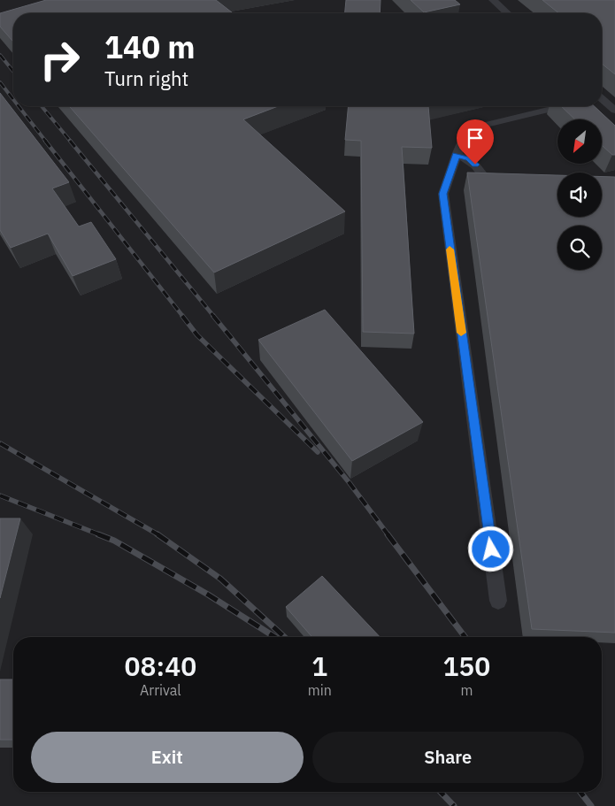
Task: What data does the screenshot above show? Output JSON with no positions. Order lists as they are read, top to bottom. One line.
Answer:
{"north":"bottom left","page":{"turn":["140 m","Turn right"],"eta":["08:40","Arrival","1","min","150","m"],"buttons":["Exit","Share"]}}
